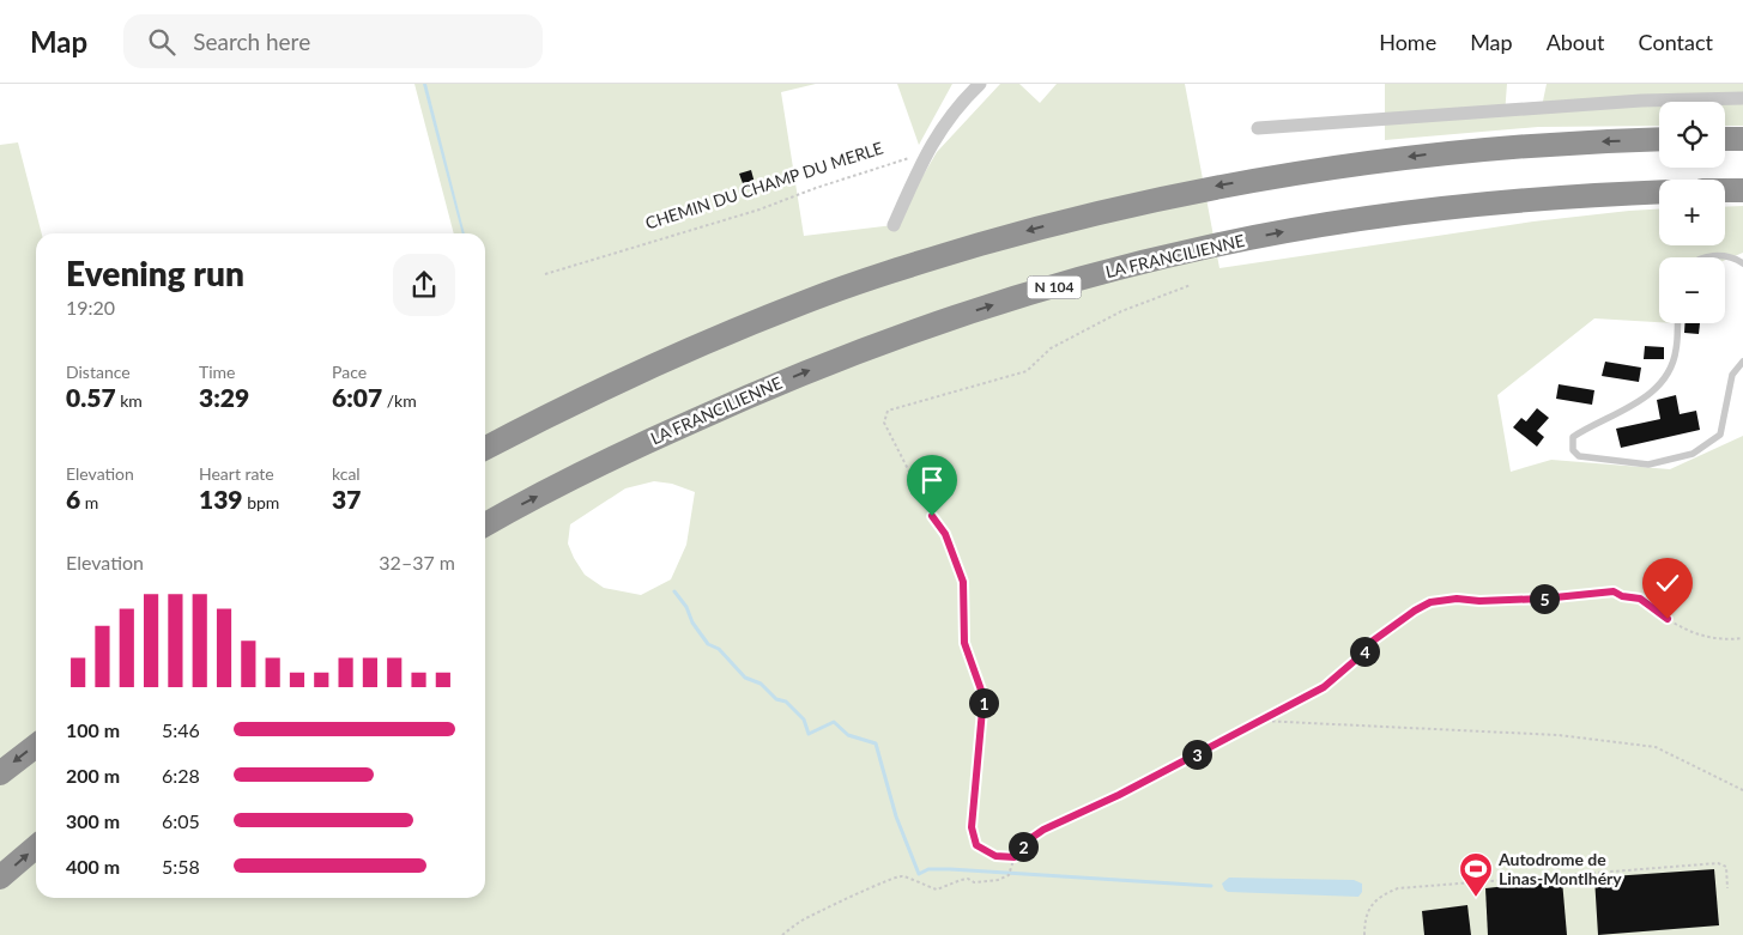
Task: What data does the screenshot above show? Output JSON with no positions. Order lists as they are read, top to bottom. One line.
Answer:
{"streets":{"highway":["LA FRANCILIENNE","N 104"],"path":["CHEMIN DU CHAMP DU MERLE"]},"places":{"sports":["Autodrome de Linas-Montlhéry"]},"page":{"header":"Map","search":"Search here","nav":["Home","Map","About","Contact"],"map_buttons":["+","−"],"heading":["Evening run","19:20"],"stats":[["Distance","0.57 km"],["Time","3:29"],["Pace","6:07 /km"],["Elevation","6 m"],["Heart rate","139 bpm"],["kcal","37"]],"chart":["Elevation","32–37 m"],"pins":["5","4","1","3","2"],"list":[{"name":"100 m","note":"5:46"},{"name":"200 m","note":"6:28"},{"name":"300 m","note":"6:05"},{"name":"400 m","note":"5:58"}]}}
